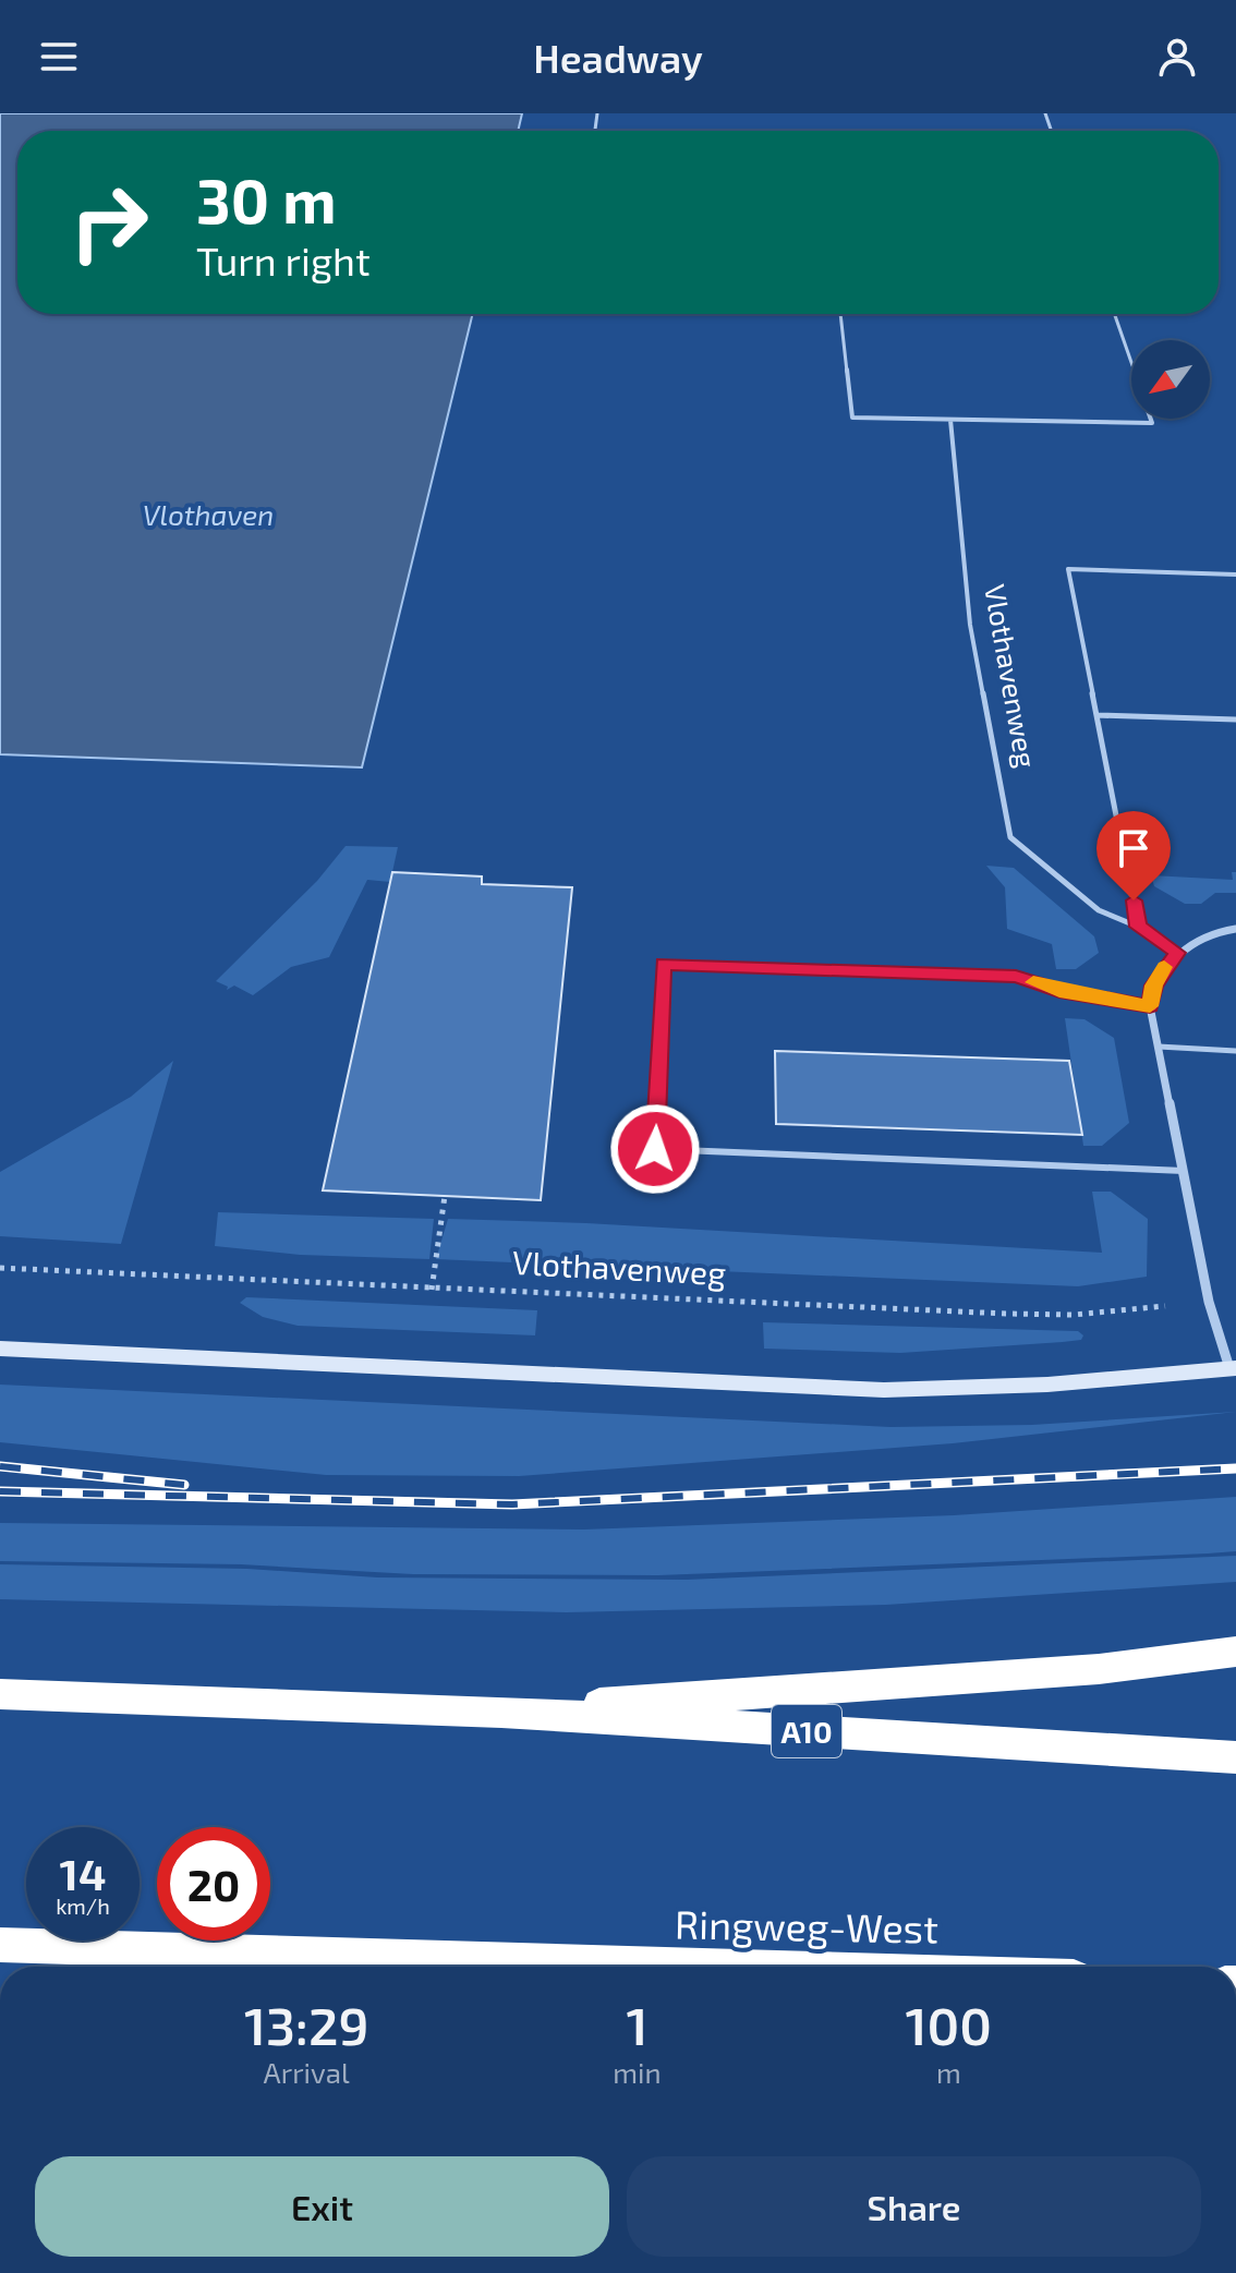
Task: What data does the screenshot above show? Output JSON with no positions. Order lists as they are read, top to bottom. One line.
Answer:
{"streets":{"highway":["A10","Ringweg-West"],"lane":["Vlothavenweg"]},"water":["Vlothaven"],"north":"bottom left","page":{"header":"Headway","turn":["30 m","Turn right"],"speed":"14 km/h","limit":"20","eta":["13:29","Arrival","1","min","100","m"],"buttons":["Exit","Share"]}}
